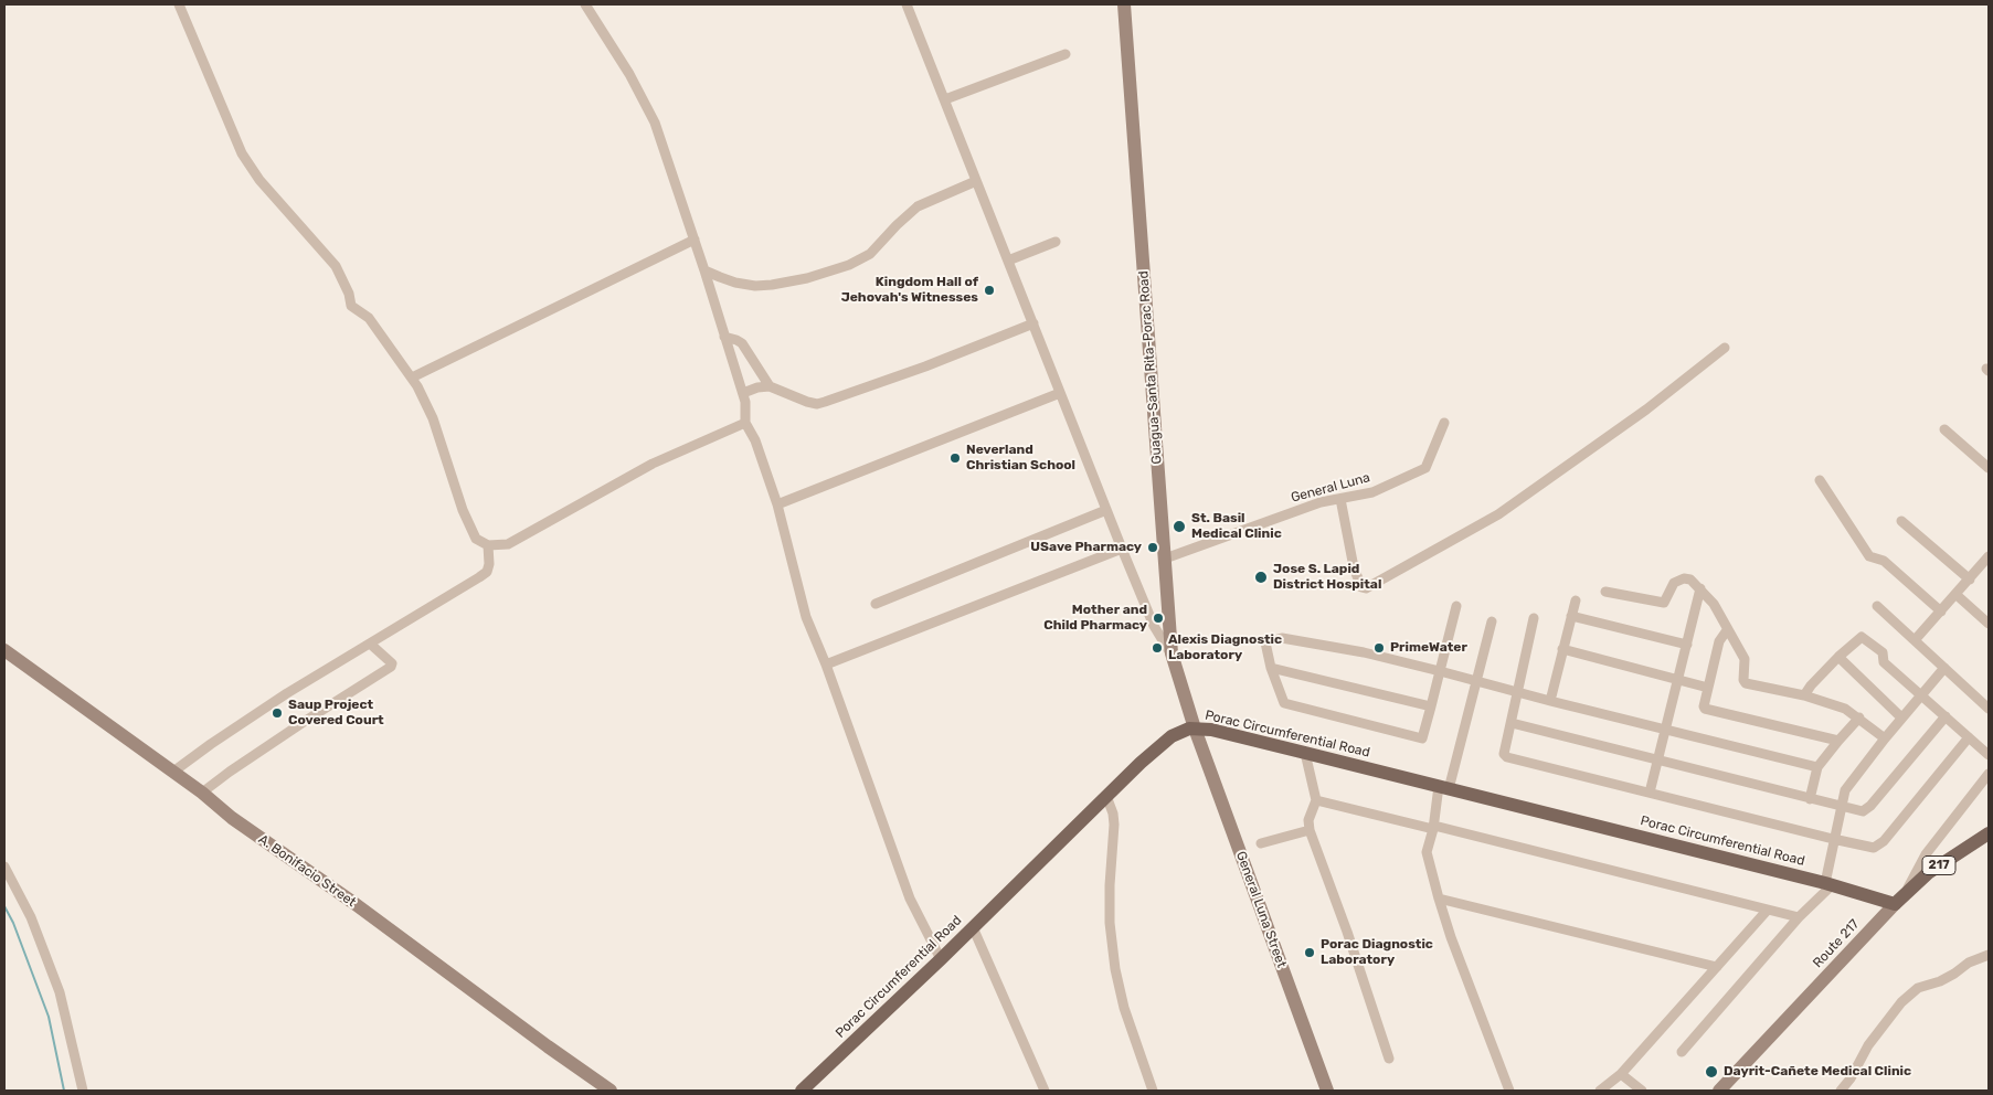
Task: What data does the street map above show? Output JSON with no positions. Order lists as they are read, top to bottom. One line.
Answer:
{"streets":{"main road":["Guagua-Santa Rita-Porac Road","Porac Circumferential Road","217","A. Bonifacio Street","General Luna Street","Route 217"],"street":["General Luna"]},"crossings":[["Guagua-Santa Rita-Porac Road","General Luna"],["Guagua-Santa Rita-Porac Road","Porac Circumferential Road"],["Guagua-Santa Rita-Porac Road","General Luna Street"],["Porac Circumferential Road","General Luna Street"],["Porac Circumferential Road","Route 217"]],"places":["Kingdom Hall of Jehovah's Witnesses","Neverland Christian School","St. Basil Medical Clinic","USave Pharmacy","Jose S. Lapid District Hospital","Mother and Child Pharmacy","Alexis Diagnostic Laboratory","PrimeWater","Saup Project Covered Court","Porac Diagnostic Laboratory","Dayrit-Cañete Medical Clinic"]}
